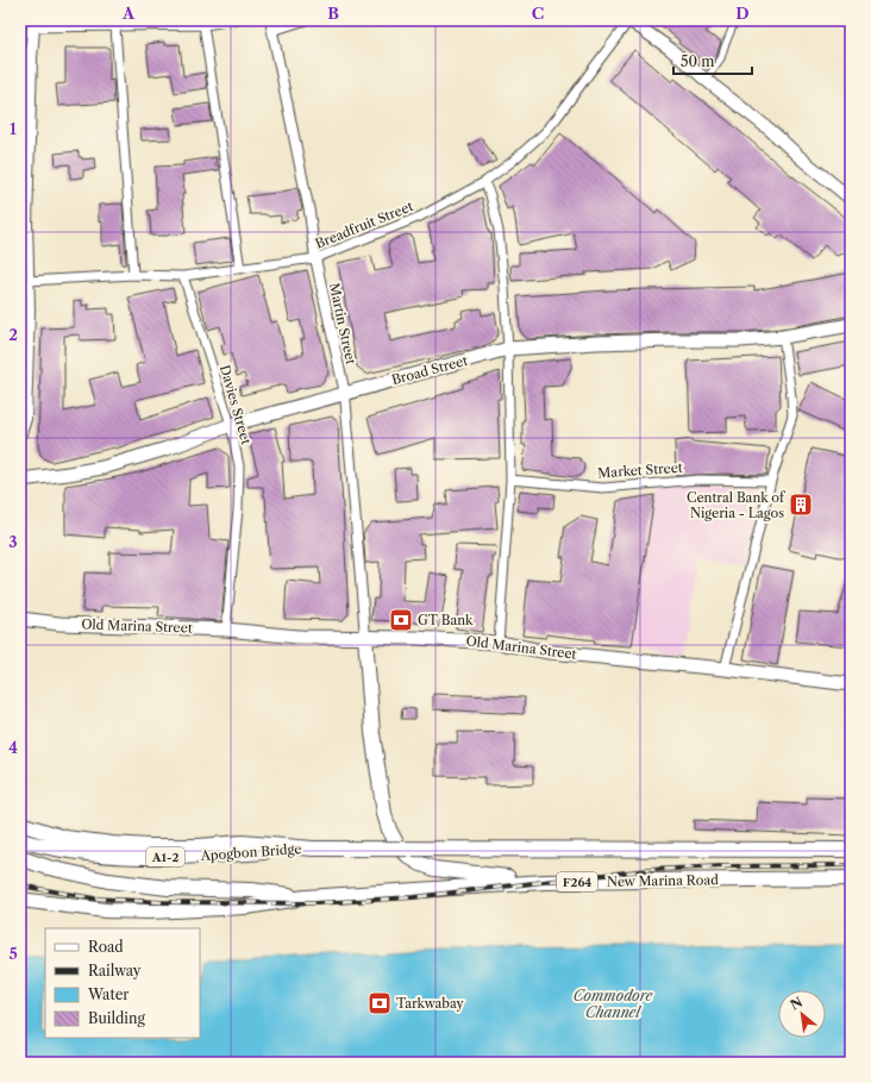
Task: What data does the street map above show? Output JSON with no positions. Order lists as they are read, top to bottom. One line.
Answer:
{"streets":{"highway":["Apogbon Bridge","A1-2","New Marina Road","F264"],"main road":["Broad Street","Old Marina Street"],"street":["Breadfruit Street","Martin Street","Davies Street","Market Street"]},"crossings":[["Breadfruit Street","Martin Street"],["Breadfruit Street","Davies Street"],["Martin Street","Broad Street"],["Martin Street","Old Marina Street"],["Broad Street","Davies Street"],["Davies Street","Old Marina Street"],["A1-2","New Marina Road"],["A1-2","F264"],["New Marina Road","F264"]],"water":["Commodore Channel"],"places":{"building":["Central Bank of Nigeria - Lagos"],"bank":["GT Bank","Tarkwabay"]},"legend":["Road","Railway","Water","Building"],"scale_bar":"50 m","north":"top left","grid":{"columns":["A","B","C","D"],"rows":["1","2","3","4","5"]}}
